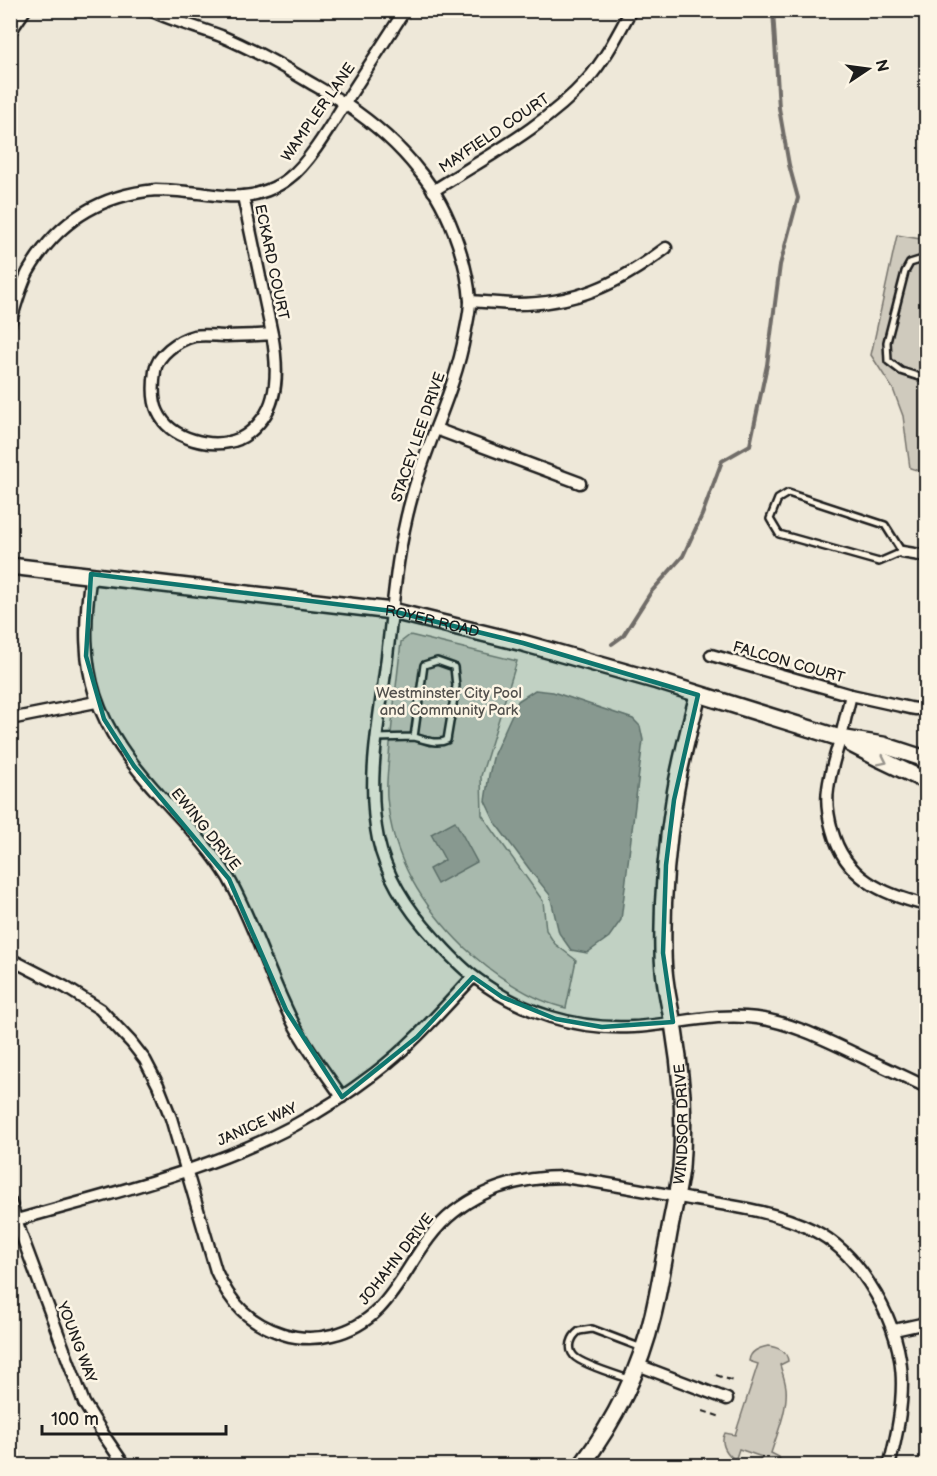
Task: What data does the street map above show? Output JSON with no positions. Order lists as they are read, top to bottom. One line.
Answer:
{"streets":{"street":["WAMPLER LANE","MAYFIELD COURT","ECKARD COURT","STACEY LEE DRIVE","ROYER ROAD","FALCON COURT","EWING DRIVE","JANICE WAY","WINDSOR DRIVE","JOHAHN DRIVE","YOUNG WAY"]},"crossings":[["WAMPLER LANE","ECKARD COURT"],["WAMPLER LANE","STACEY LEE DRIVE"],["MAYFIELD COURT","STACEY LEE DRIVE"],["STACEY LEE DRIVE","ROYER ROAD"],["STACEY LEE DRIVE","JANICE WAY"],["STACEY LEE DRIVE","WINDSOR DRIVE"],["ROYER ROAD","FALCON COURT"],["ROYER ROAD","EWING DRIVE"],["ROYER ROAD","WINDSOR DRIVE"],["EWING DRIVE","JANICE WAY"],["JANICE WAY","JOHAHN DRIVE"],["JANICE WAY","YOUNG WAY"],["WINDSOR DRIVE","JOHAHN DRIVE"]],"parks":["Westminster City Pool and Community Park"],"scale_bar":"100 m","north":"right"}
